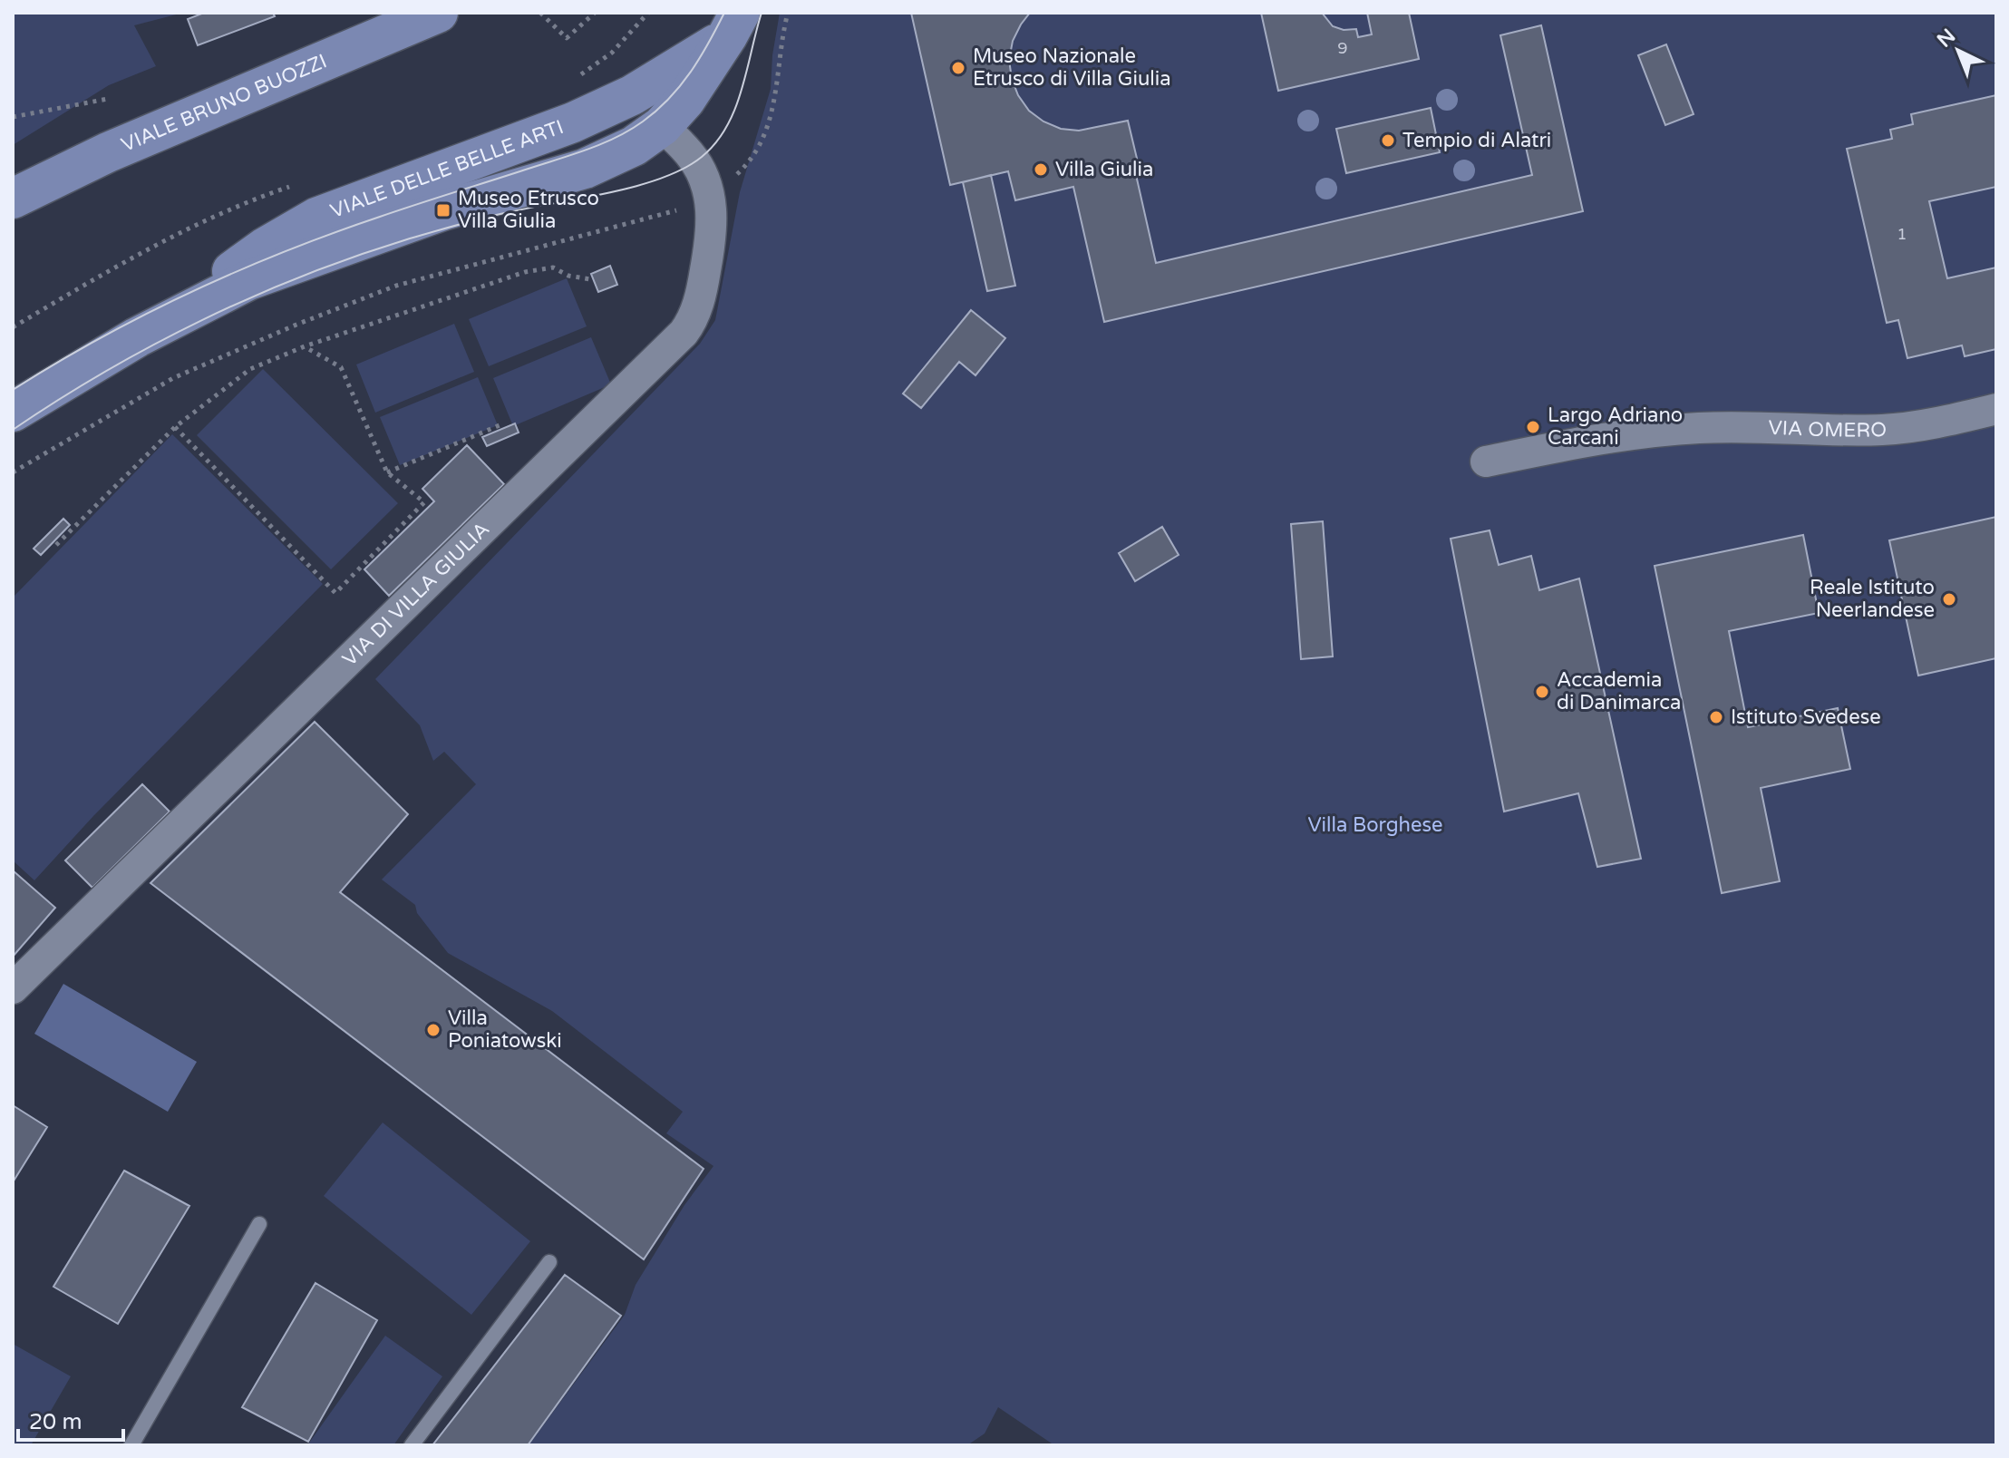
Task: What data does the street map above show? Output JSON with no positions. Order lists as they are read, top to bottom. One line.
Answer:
{"streets":{"street":["VIALE BRUNO BUOZZI","VIALE DELLE BELLE ARTI","VIA OMERO","VIA DI VILLA GIULIA"]},"crossings":[["VIALE DELLE BELLE ARTI","VIA DI VILLA GIULIA"]],"parks":["Villa Borghese"],"places":{"other":["Museo Nazionale Etrusco di Villa Giulia","Tempio di Alatri","Villa Giulia","Largo Adriano Carcani","Reale Istituto Neerlandese","Accademia di Danimarca","Istituto Svedese","Villa Poniatowski"],"transit":["Museo Etrusco Villa Giulia"]},"house_numbers":["9","1"],"scale_bar":"20 m","north":"top left"}
